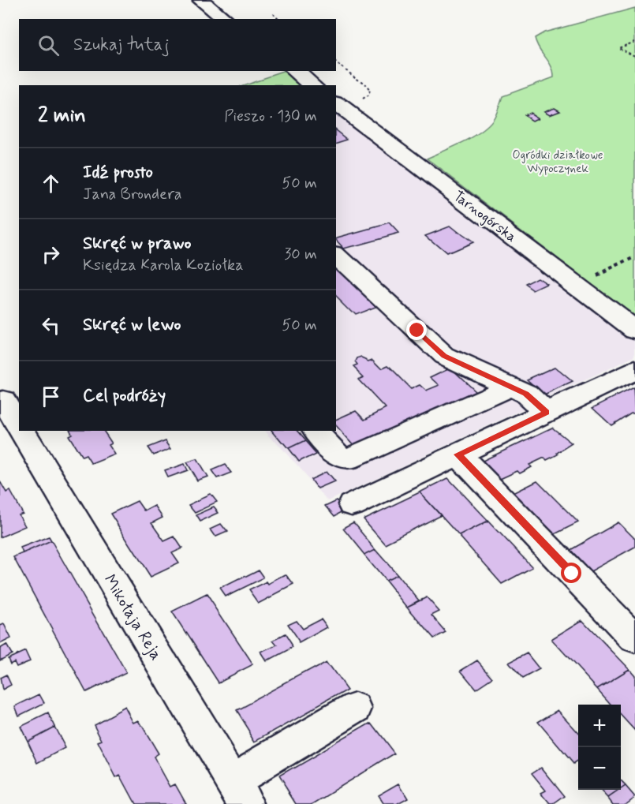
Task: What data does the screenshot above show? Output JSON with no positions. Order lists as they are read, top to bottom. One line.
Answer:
{"streets":{"street":["Tarnogórska","Mikołaja Reja"]},"parks":["Ogródki działkowe Wypoczynek"],"page":{"search":"Szukaj tutaj","heading":["2 min","Pieszo · 130 m"],"list":[["Idź prosto","Jana Brondera","50 m"],["Skręć w prawo","Księdza Karola Koziołka","30 m"],["Skręć w lewo","50 m"],"Cel podróży"],"map_buttons":["+","−"]}}
